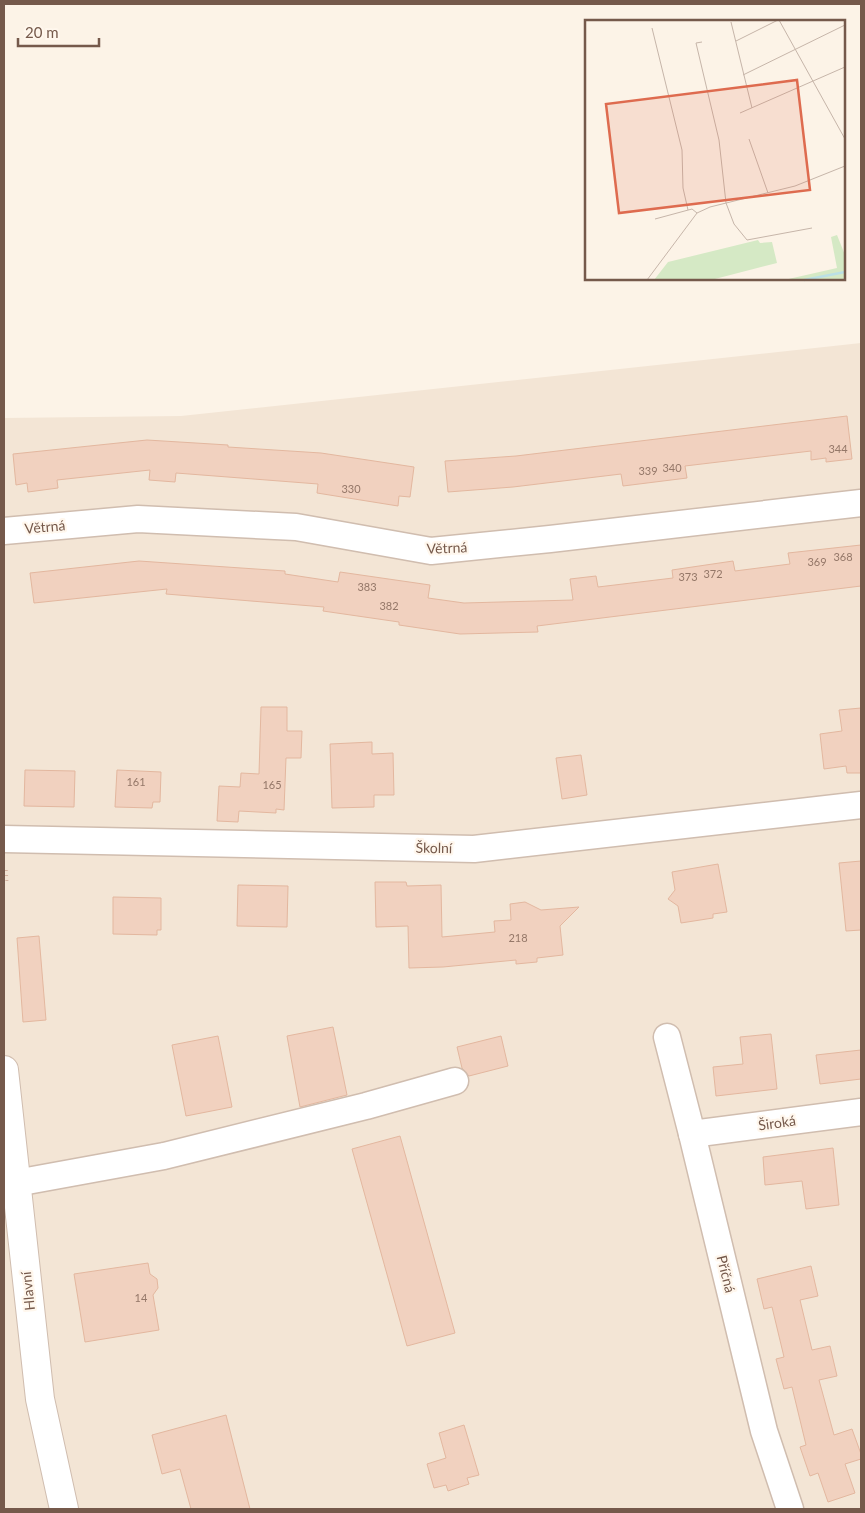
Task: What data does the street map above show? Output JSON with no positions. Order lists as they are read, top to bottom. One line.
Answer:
{"streets":{"street":["Větrná","Školní","Široká","Příčná","Hlavní"]},"crossings":[["Široká","Příčná"]],"house_numbers":["344","340","339","330","368","369","372","373","383","382","161","165","218","14"],"scale_bar":"20 m"}
